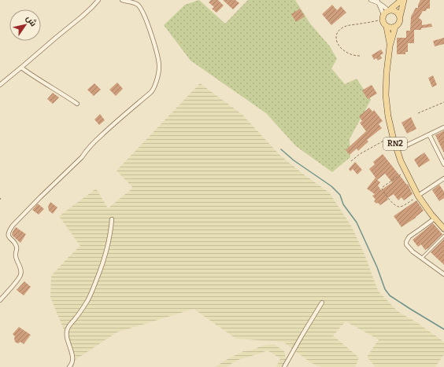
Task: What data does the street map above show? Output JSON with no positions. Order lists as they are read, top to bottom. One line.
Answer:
{"streets":{"main road":["RN2"]},"north":"top right"}
